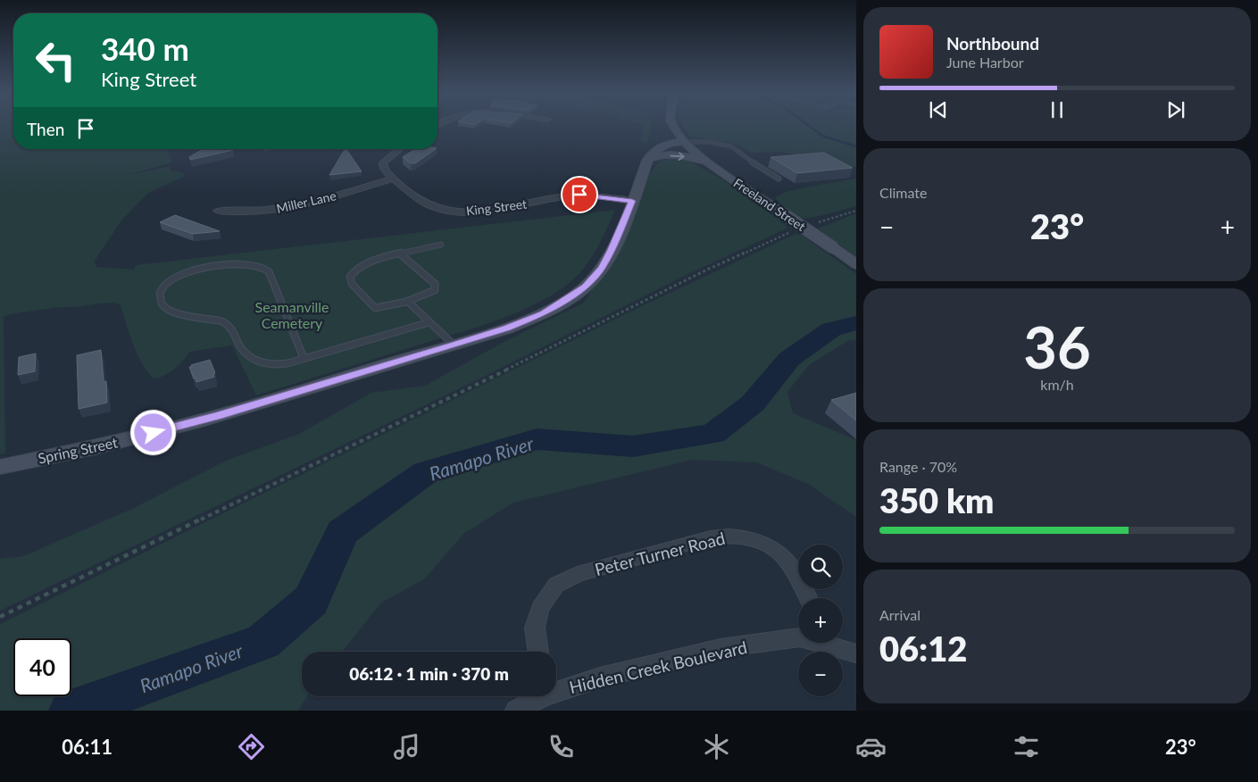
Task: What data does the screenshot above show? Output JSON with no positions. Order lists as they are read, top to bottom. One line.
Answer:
{"streets":{"street":["Miller Lane","Freeland Street","King Street","Spring Street","Peter Turner Road","Hidden Creek Boulevard"]},"crossings":[["Miller Lane","King Street"],["King Street","Spring Street"]],"water":["Ramapo River"],"parks":["Seamanville Cemetery"],"page":{"turn":["340 m","King Street"],"song":["Northbound","June Harbor"],"then":"Then","tile":["Climate",["36","km/h"],["Range · 70%","350 km"],["Arrival","06:12"]],"heat":["−","23°","+"],"map_buttons":["+","−"],"limit":"40","trip":"06:12 · 1 min · 370 m","tabs":["06:11","23°"]}}
